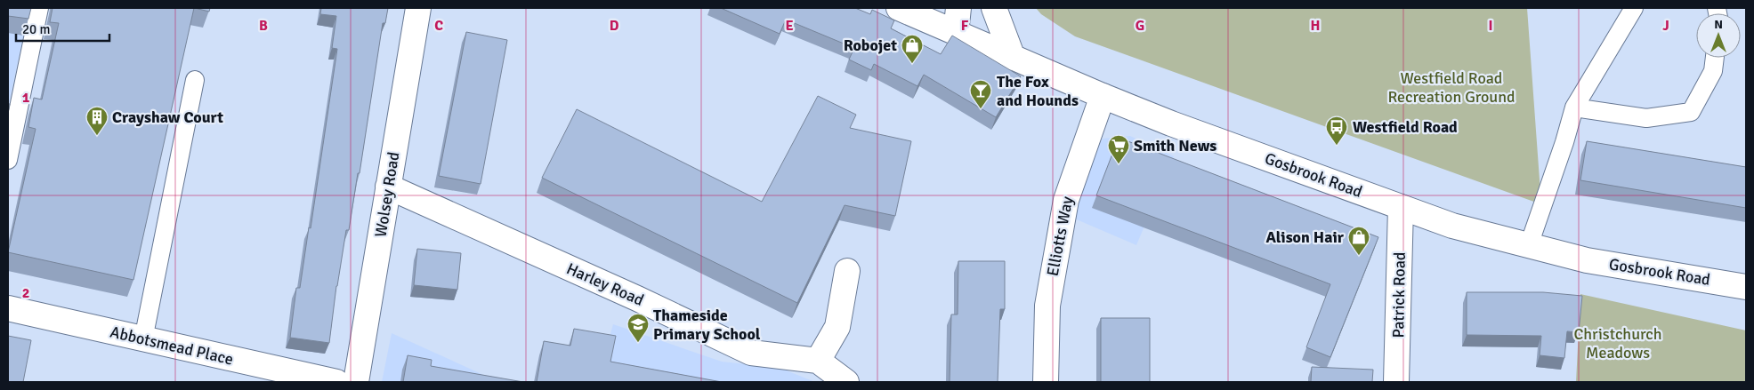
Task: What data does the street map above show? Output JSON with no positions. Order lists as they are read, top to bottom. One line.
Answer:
{"streets":{"street":["Gosbrook Road","Wolsey Road","Elliotts Way","Harley Road","Patrick Road","Abbotsmead Place"]},"crossings":[["Gosbrook Road","Elliotts Way"],["Gosbrook Road","Patrick Road"],["Wolsey Road","Harley Road"]],"parks":["Westfield Road Recreation Ground","Christchurch Meadows"],"places":{"shop":["Robojet","Alison Hair"],"bar":["The Fox and Hounds"],"building":["Crayshaw Court"],"bus stop":["Westfield Road"],"supermarket":["Smith News"],"school or university":["Thameside Primary School"]},"scale_bar":"20 m","north":"top","grid":{"columns":["B","C","D","E","F","G","H","I","J"],"rows":["1","2"]}}
